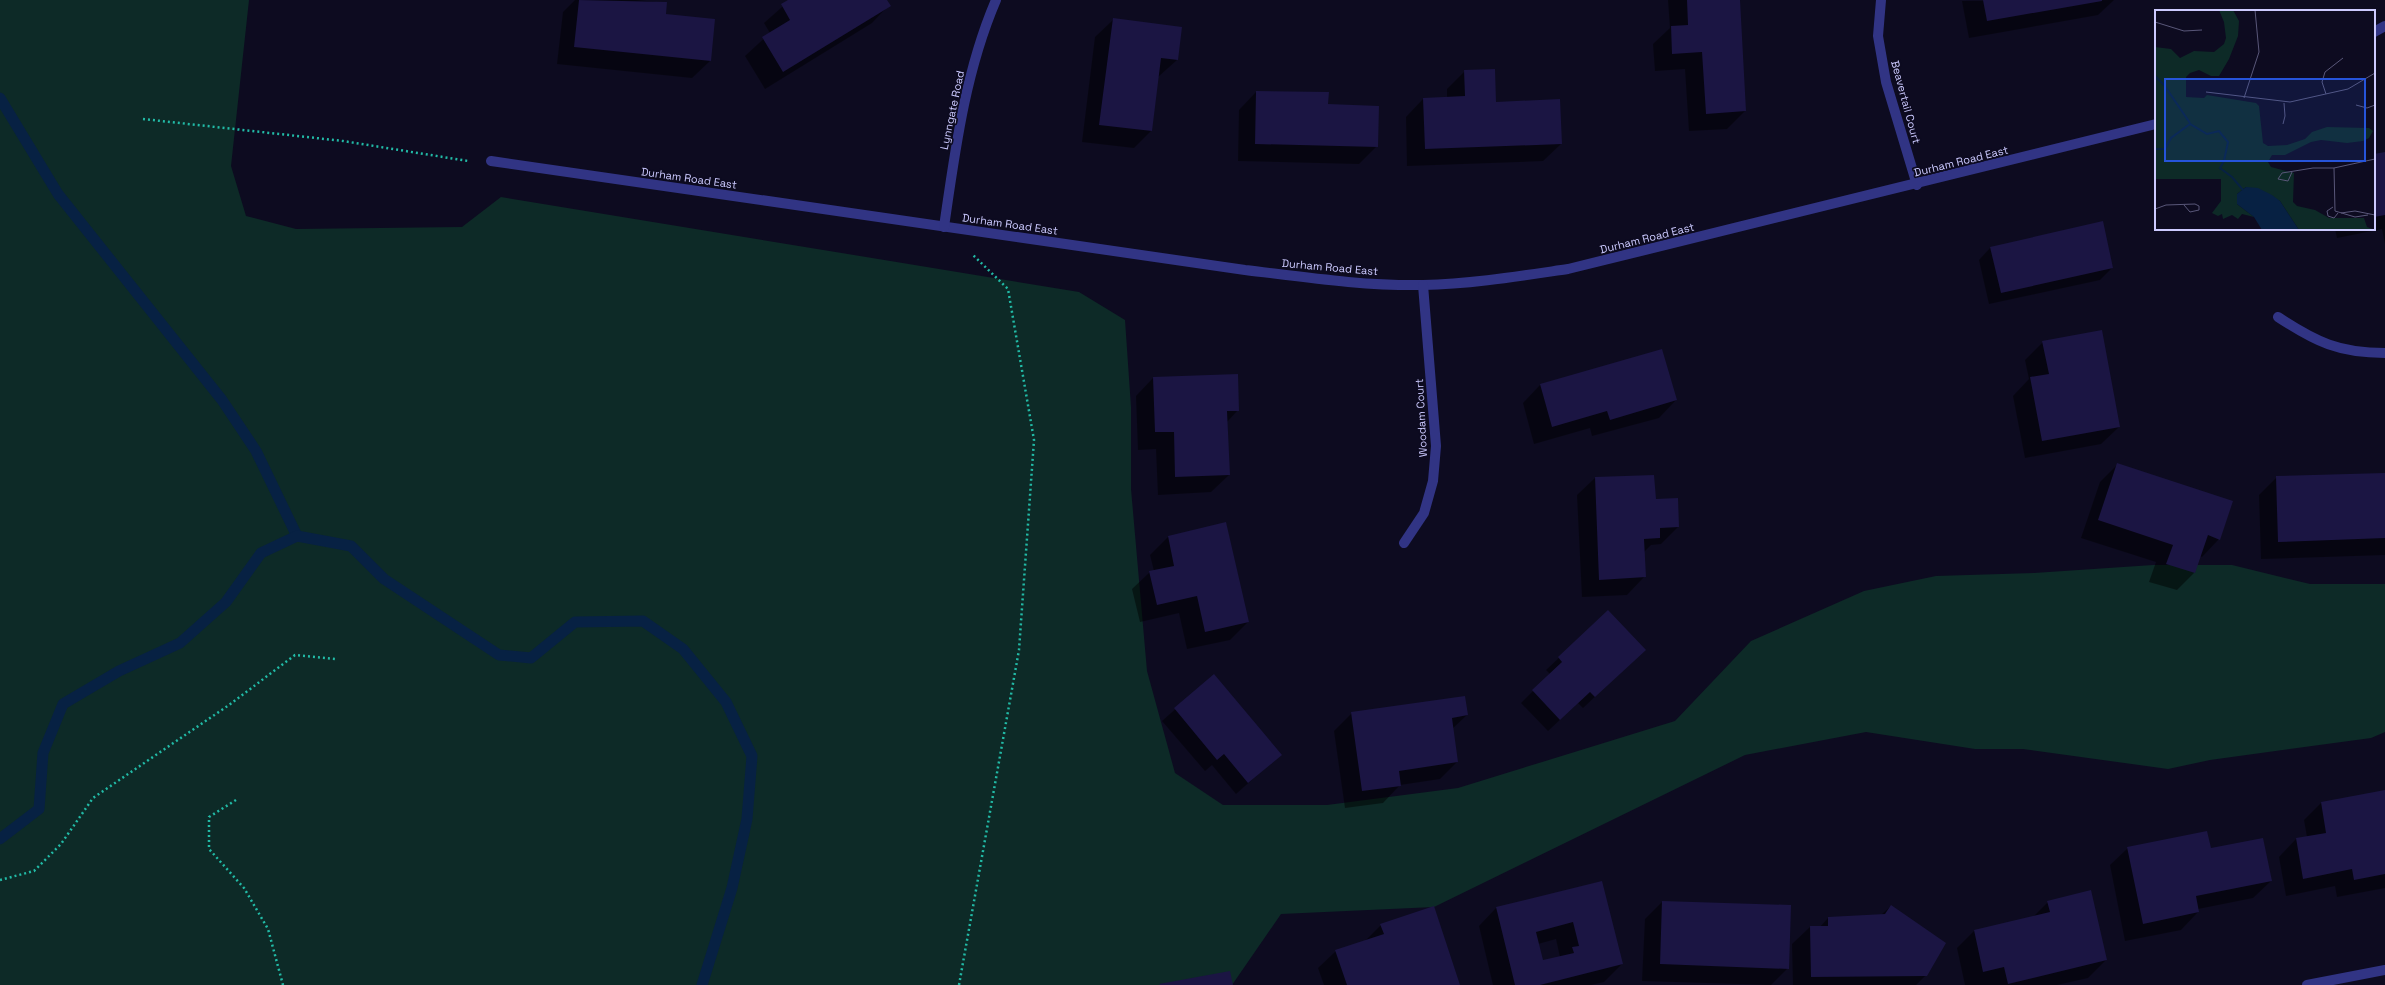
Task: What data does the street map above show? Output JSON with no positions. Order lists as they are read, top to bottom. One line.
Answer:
{"streets":{"street":["Beavertail Court","Lynngate Road","Durham Road East","Woodam Court"]},"crossings":[["Beavertail Court","Durham Road East"],["Lynngate Road","Durham Road East"],["Durham Road East","Woodam Court"]]}
